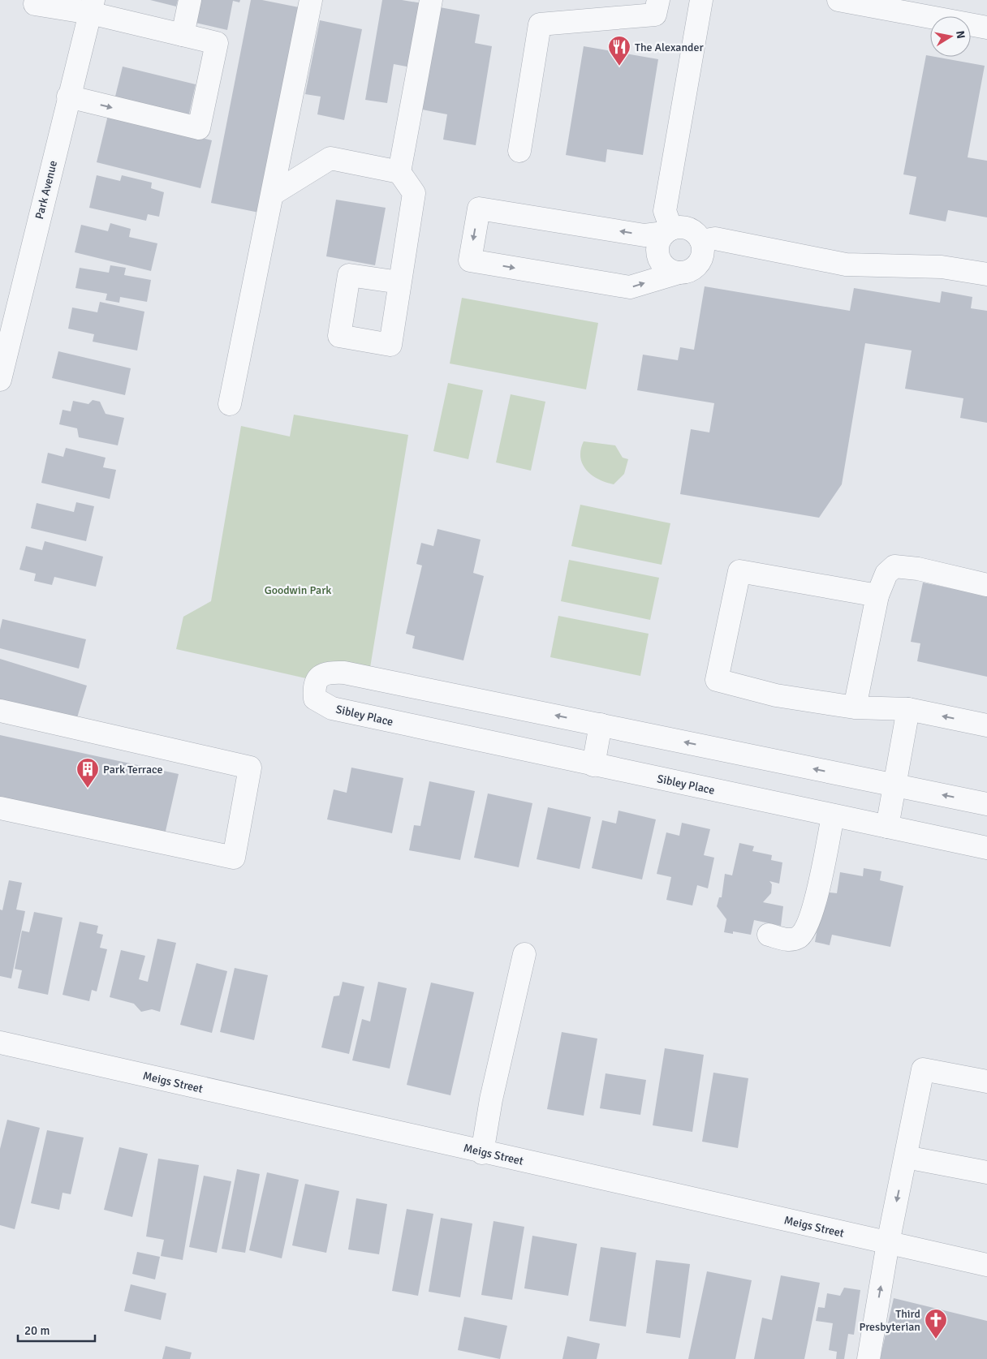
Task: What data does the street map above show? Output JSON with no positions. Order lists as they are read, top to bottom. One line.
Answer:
{"streets":{"street":["Park Avenue","Sibley Place","Meigs Street"]},"parks":["Goodwin Park"],"places":{"restaurant":["The Alexander"],"building":["Park Terrace"],"church":["Third Presbyterian"]},"scale_bar":"20 m","north":"right"}
